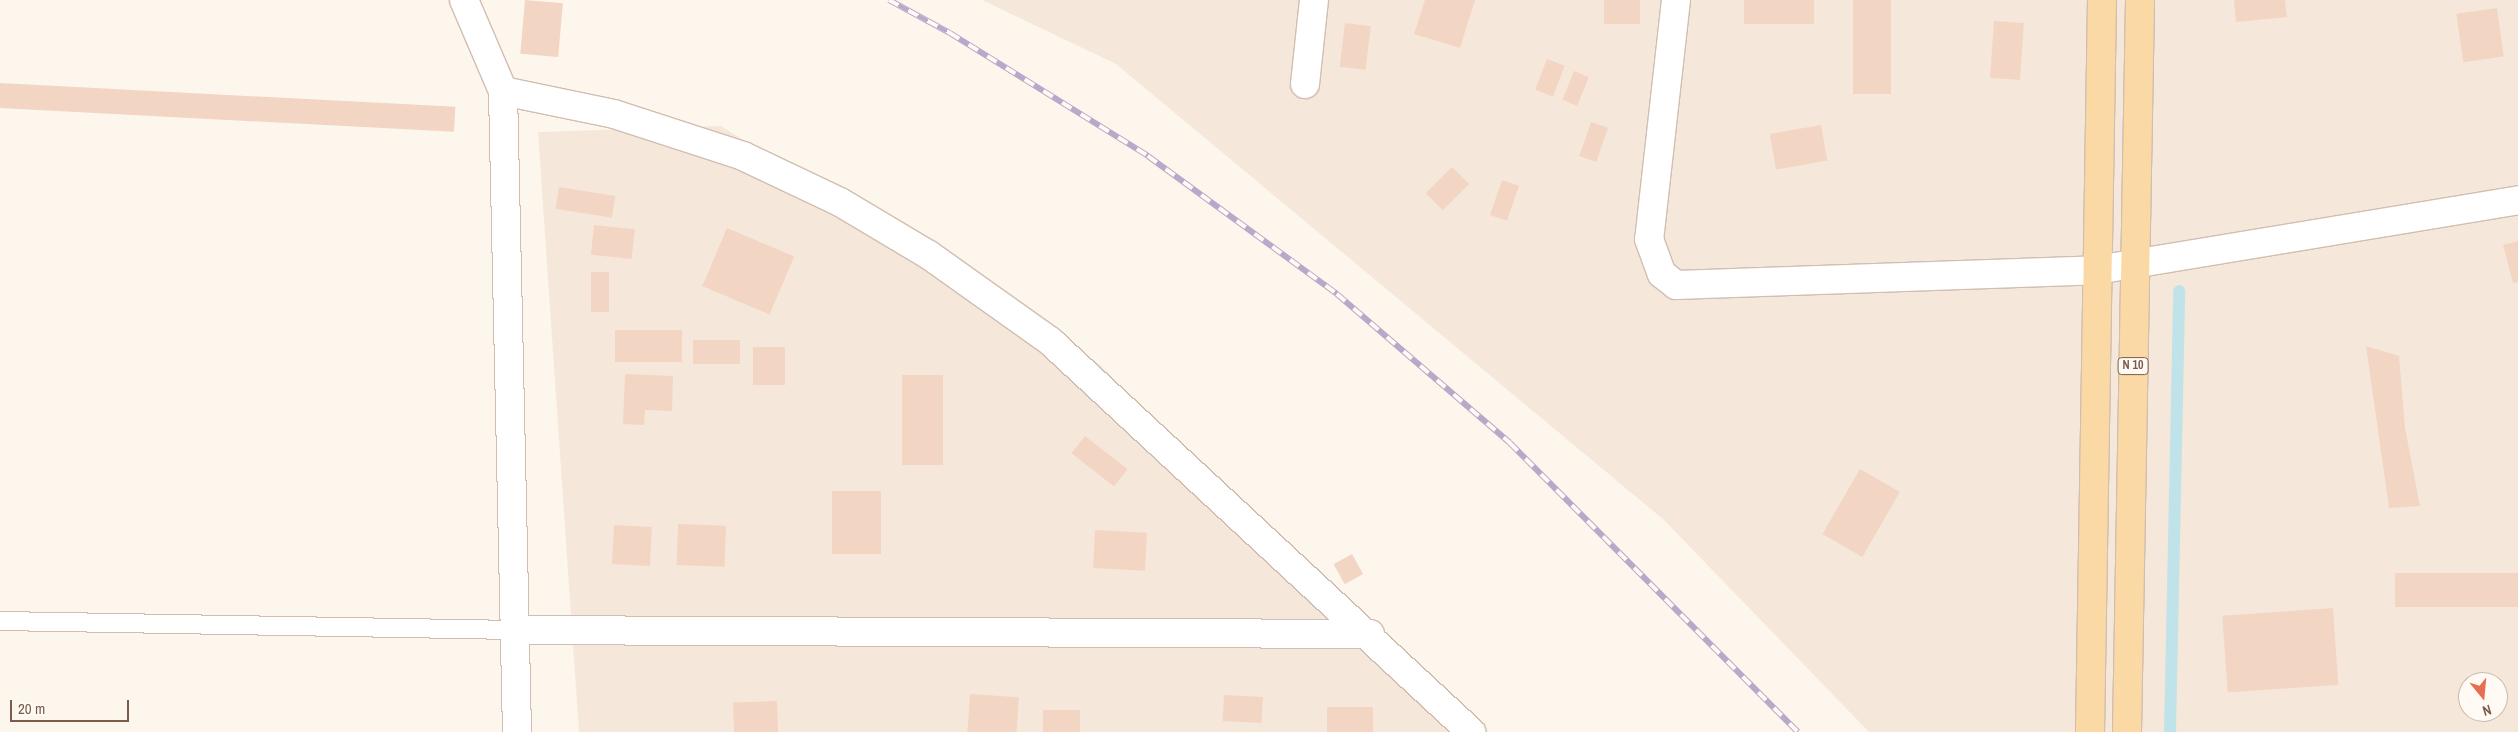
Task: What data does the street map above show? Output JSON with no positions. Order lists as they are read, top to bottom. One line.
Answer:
{"streets":{"main road":["N 10"]},"scale_bar":"20 m","north":"bottom"}
